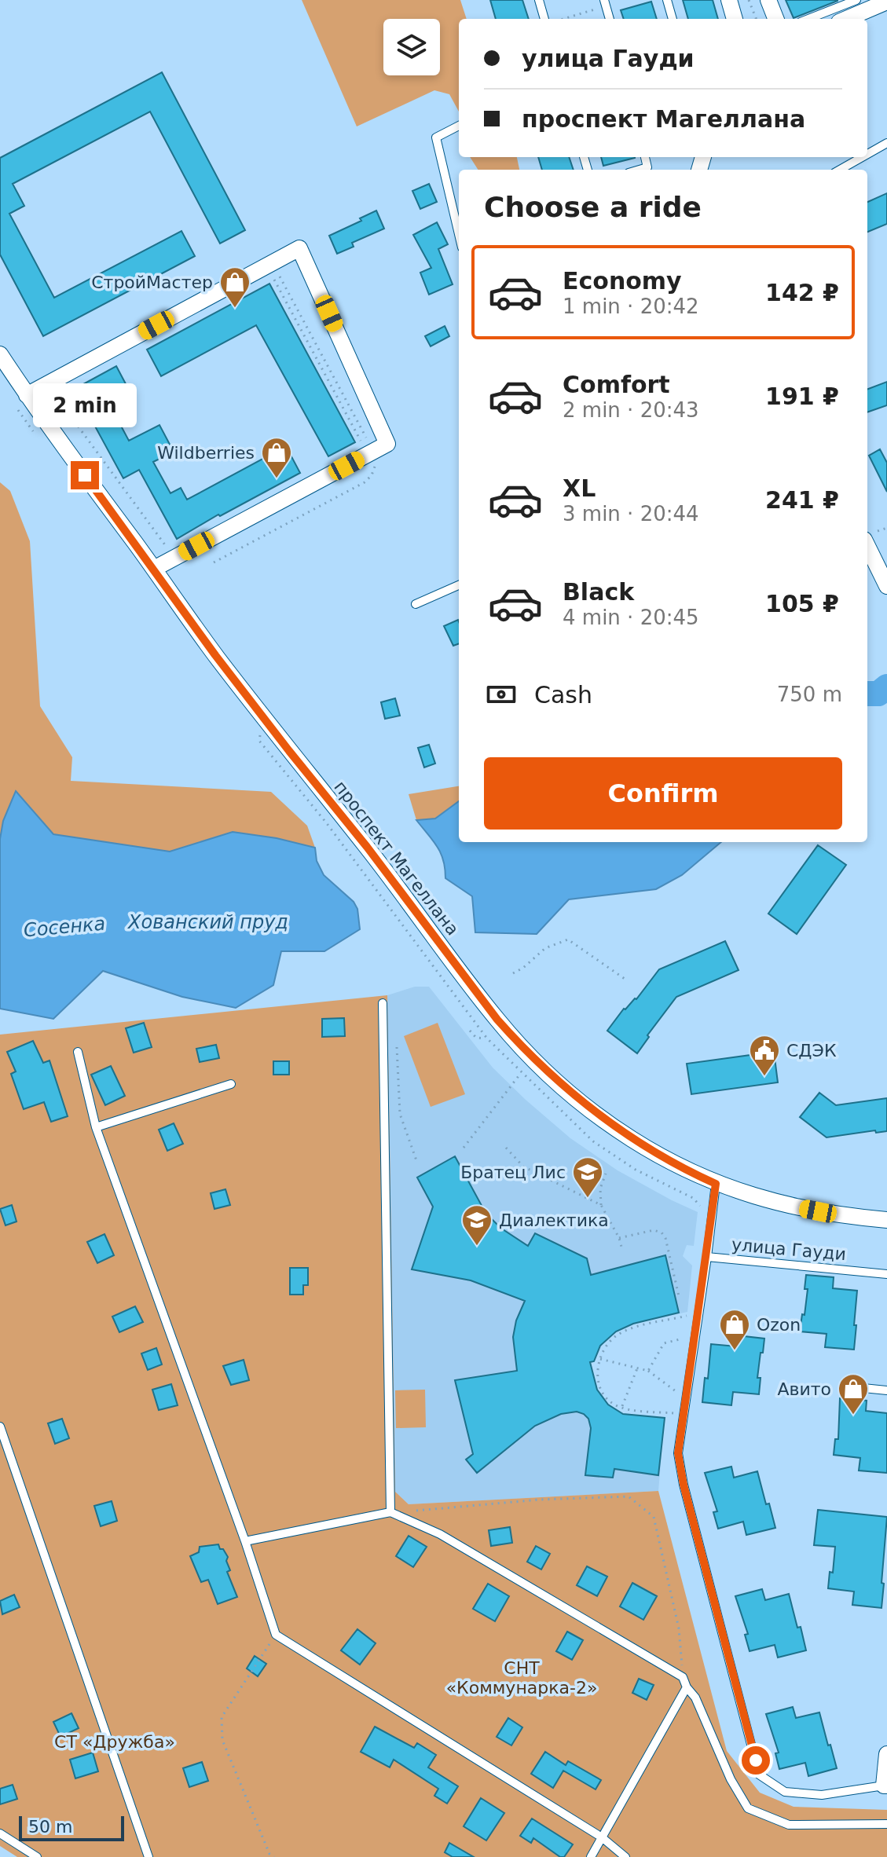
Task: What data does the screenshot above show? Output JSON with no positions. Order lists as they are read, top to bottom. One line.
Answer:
{"streets":{"street":["проспект Магеллана"],"lane":["улица Гауди"]},"water":["Хованский пруд","Сосенка"],"parks":["СНТ «Коммунарка-2»","СТ «Дружба»"],"places":{"shop":["СтройМастер","Wildberries","Ozon","Авито"],"public building":["СДЭК"],"school or university":["Братец Лис","Диалектика"]},"scale_bar":"50 m","page":{"banner":["улица Гауди","проспект Магеллана"],"heading":"Choose a ride","list":[{"name":"Economy","note":"1 min · 20:42","value":"142 ₽"},{"name":"Comfort","note":"2 min · 20:43","value":"191 ₽"},{"name":"XL","note":"3 min · 20:44","value":"241 ₽"},{"name":"Black","note":"4 min · 20:45","value":"105 ₽"}],"bubble":"2 min","pay":["Cash","750 m"],"buttons":"Confirm","scale":"50 m"}}
